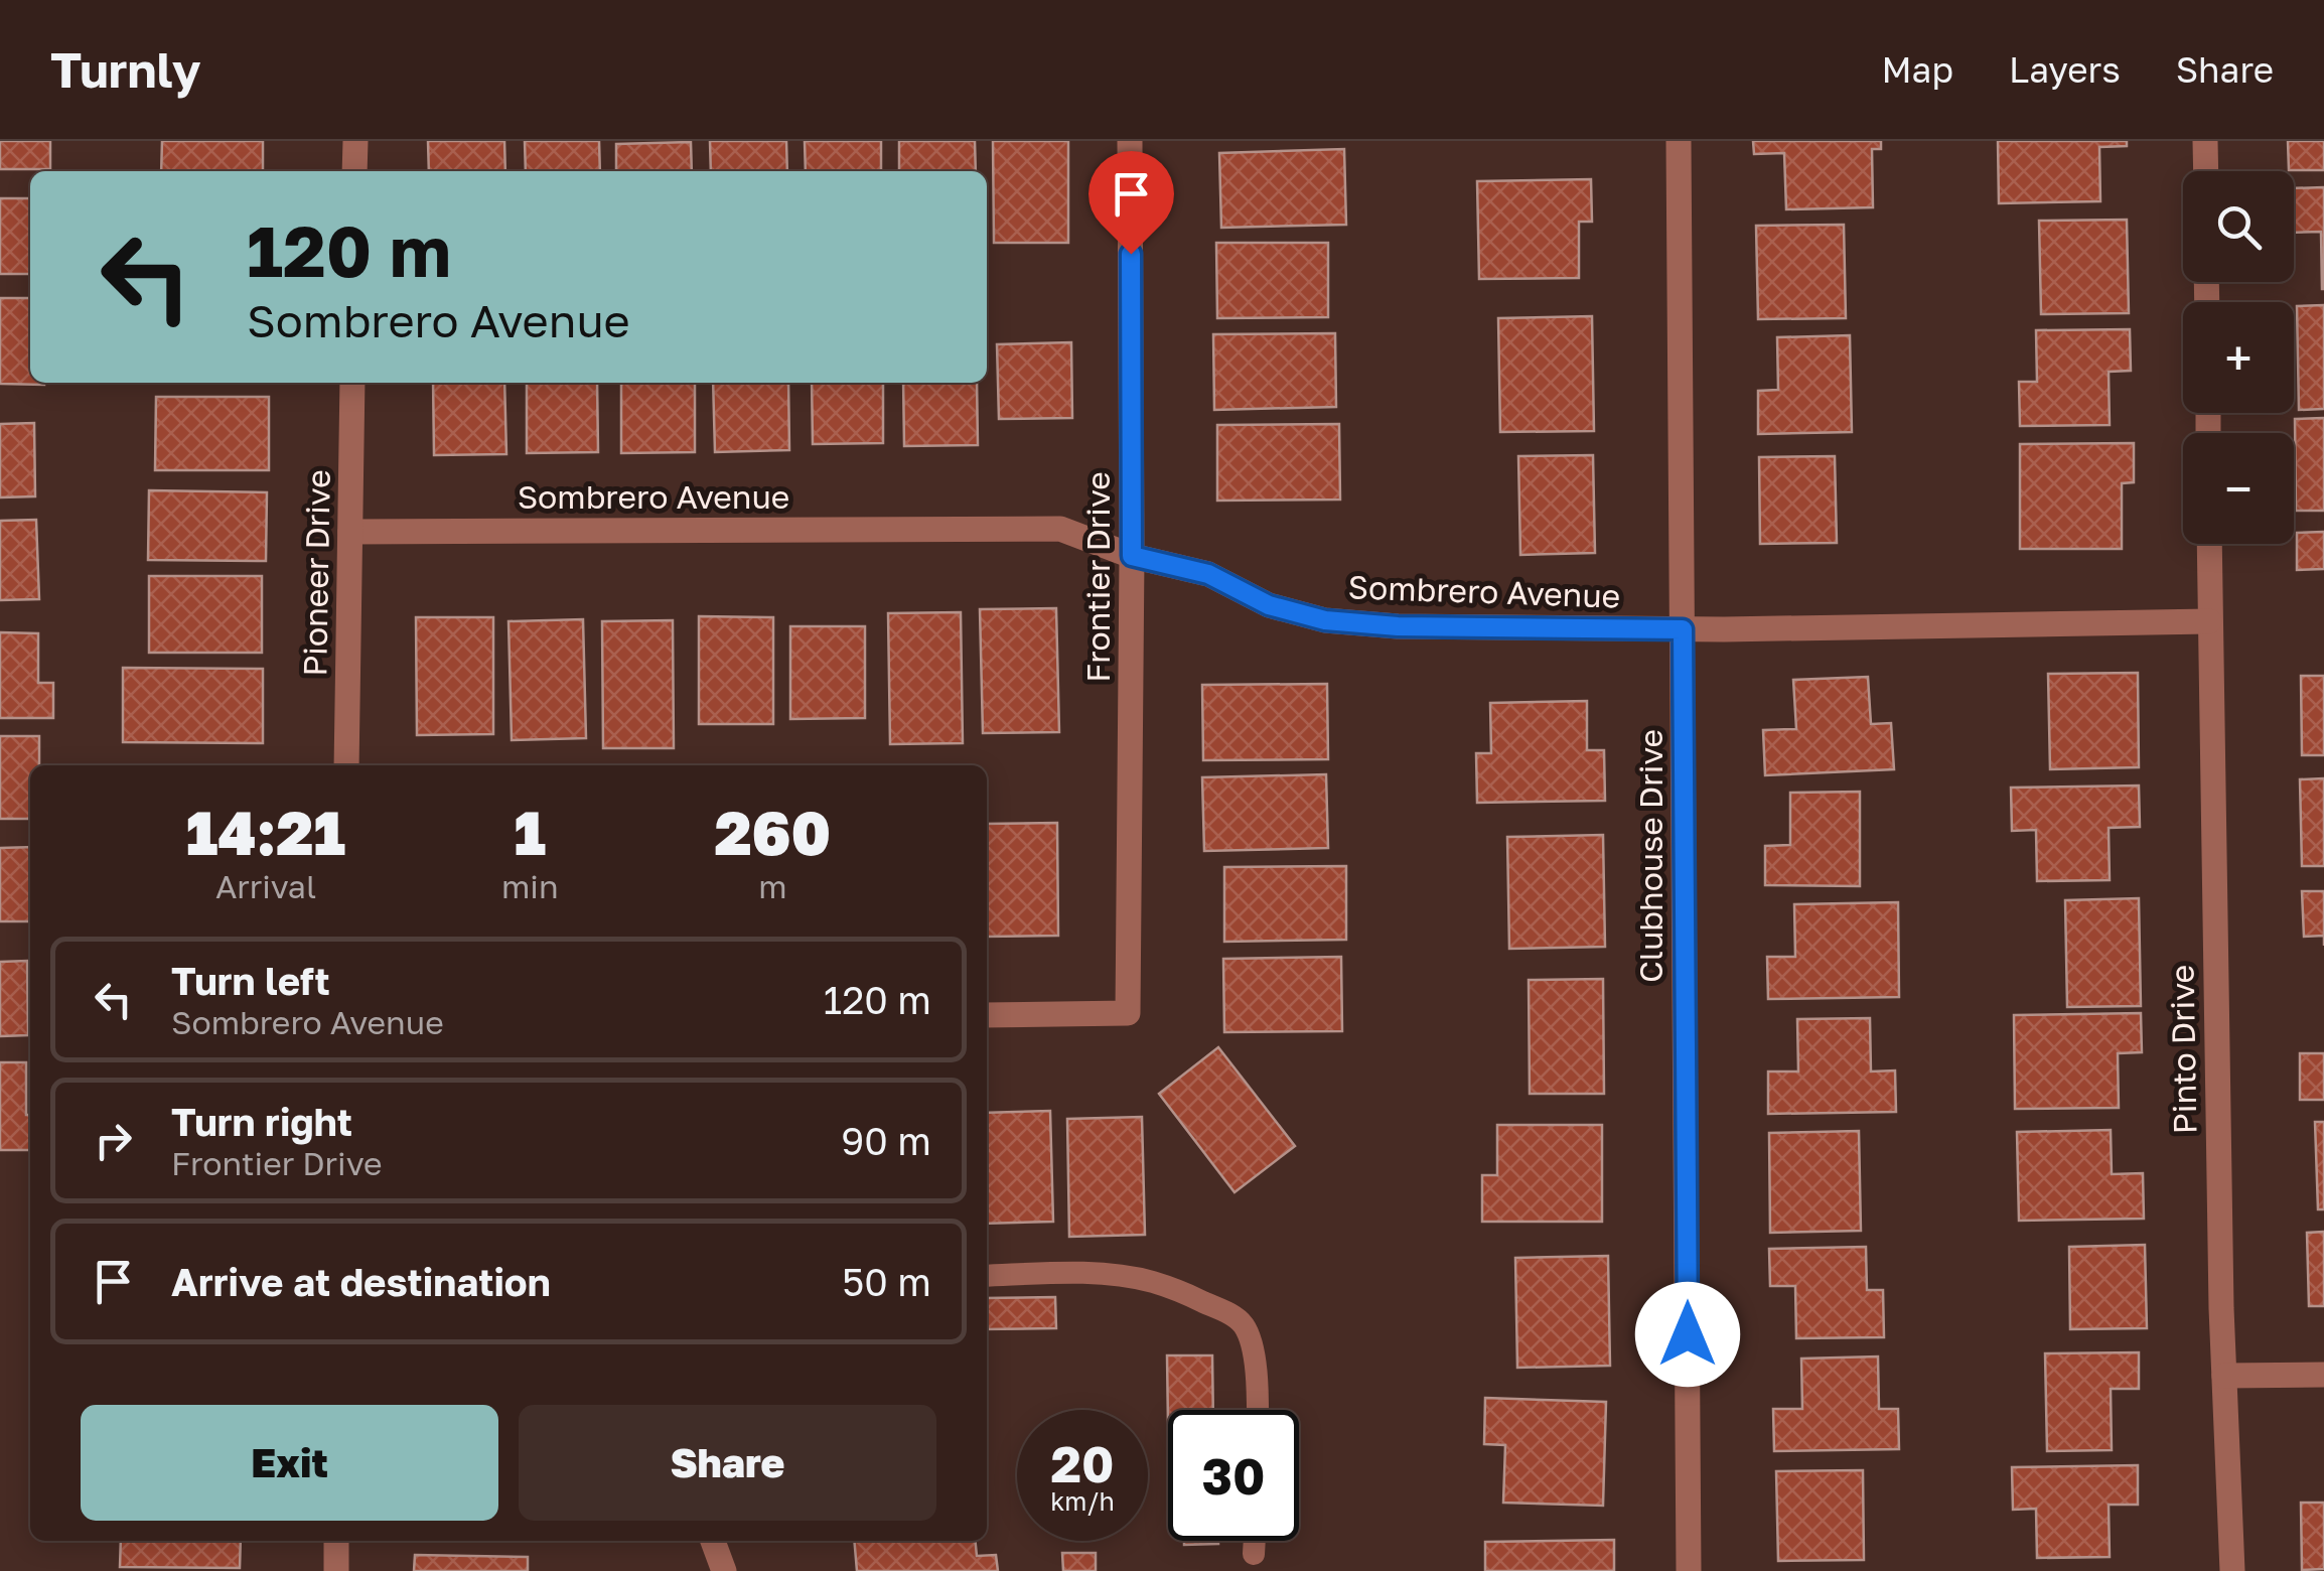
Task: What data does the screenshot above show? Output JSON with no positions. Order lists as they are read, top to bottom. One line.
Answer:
{"streets":{"street":["Sombrero Avenue","Pioneer Drive","Frontier Drive","Clubhouse Drive","Pinto Drive"]},"crossings":[["Sombrero Avenue","Pioneer Drive"],["Sombrero Avenue","Frontier Drive"],["Sombrero Avenue","Clubhouse Drive"],["Sombrero Avenue","Pinto Drive"]],"page":{"header":"Turnly","nav":["Map","Layers","Share"],"map_buttons":["+","−"],"turn":["120 m","Sombrero Avenue"],"eta":["14:21","Arrival","1","min","260","m"],"list":[{"name":"Turn left","note":"Sombrero Avenue","value":"120 m"},{"name":"Turn right","note":"Frontier Drive","value":"90 m"},{"name":"Arrive at destination","value":"50 m"}],"buttons":["Exit","Share"],"speed":"20 km/h","limit":"30"}}
